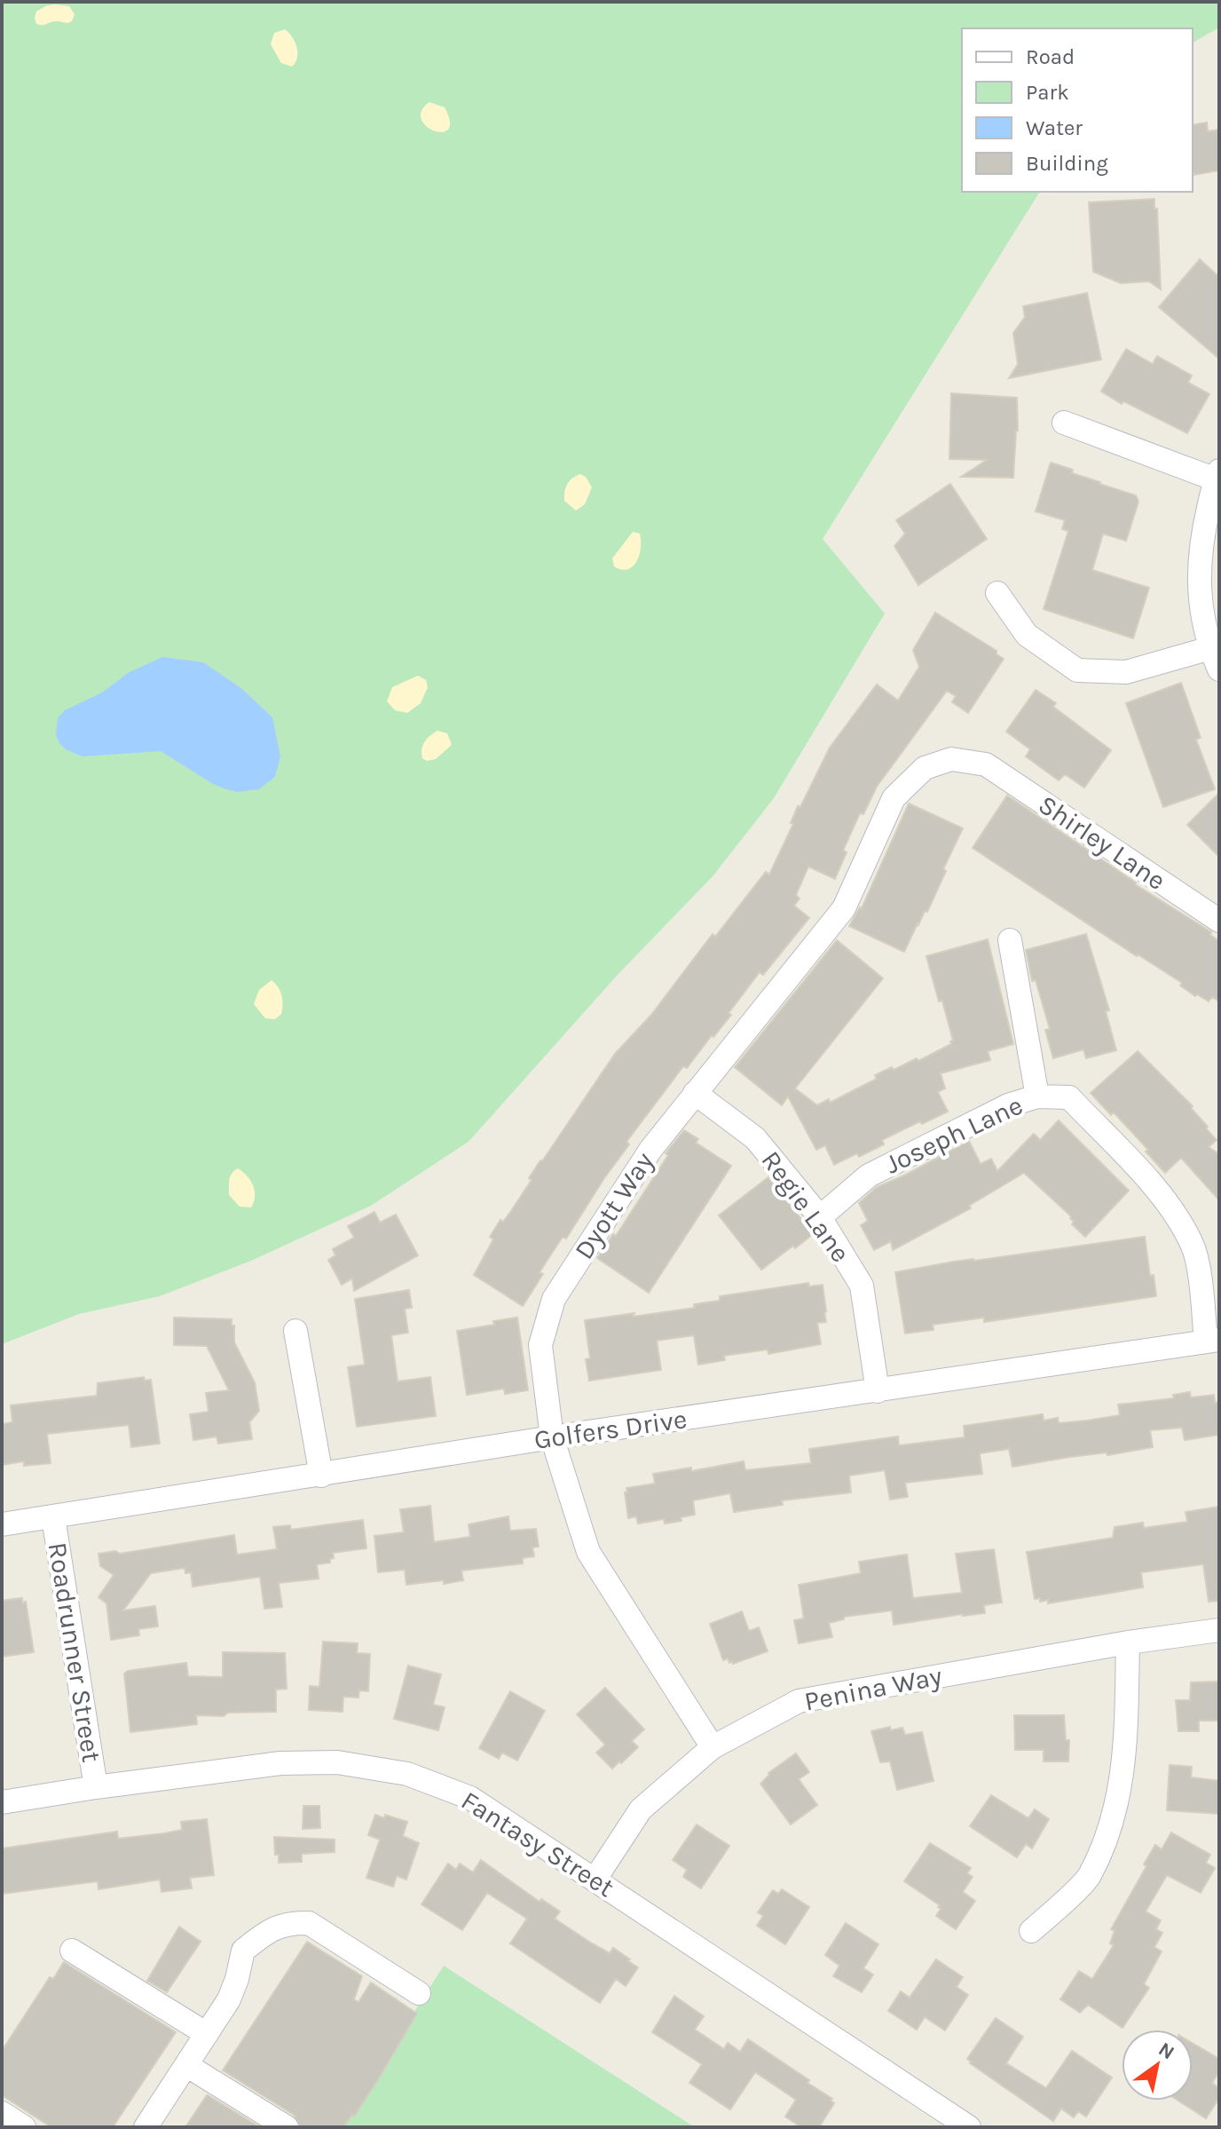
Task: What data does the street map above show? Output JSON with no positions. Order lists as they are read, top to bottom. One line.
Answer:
{"streets":{"street":["Shirley Lane","Joseph Lane","Dyott Way","Regie Lane","Golfers Drive","Roadrunner Street","Penina Way","Fantasy Street"]},"crossings":[["Shirley Lane","Dyott Way"],["Joseph Lane","Regie Lane"],["Joseph Lane","Golfers Drive"],["Dyott Way","Regie Lane"],["Dyott Way","Golfers Drive"],["Dyott Way","Penina Way"],["Regie Lane","Golfers Drive"],["Golfers Drive","Roadrunner Street"],["Roadrunner Street","Fantasy Street"],["Penina Way","Fantasy Street"]],"legend":["Road","Park","Water","Building"],"north":"top right"}
